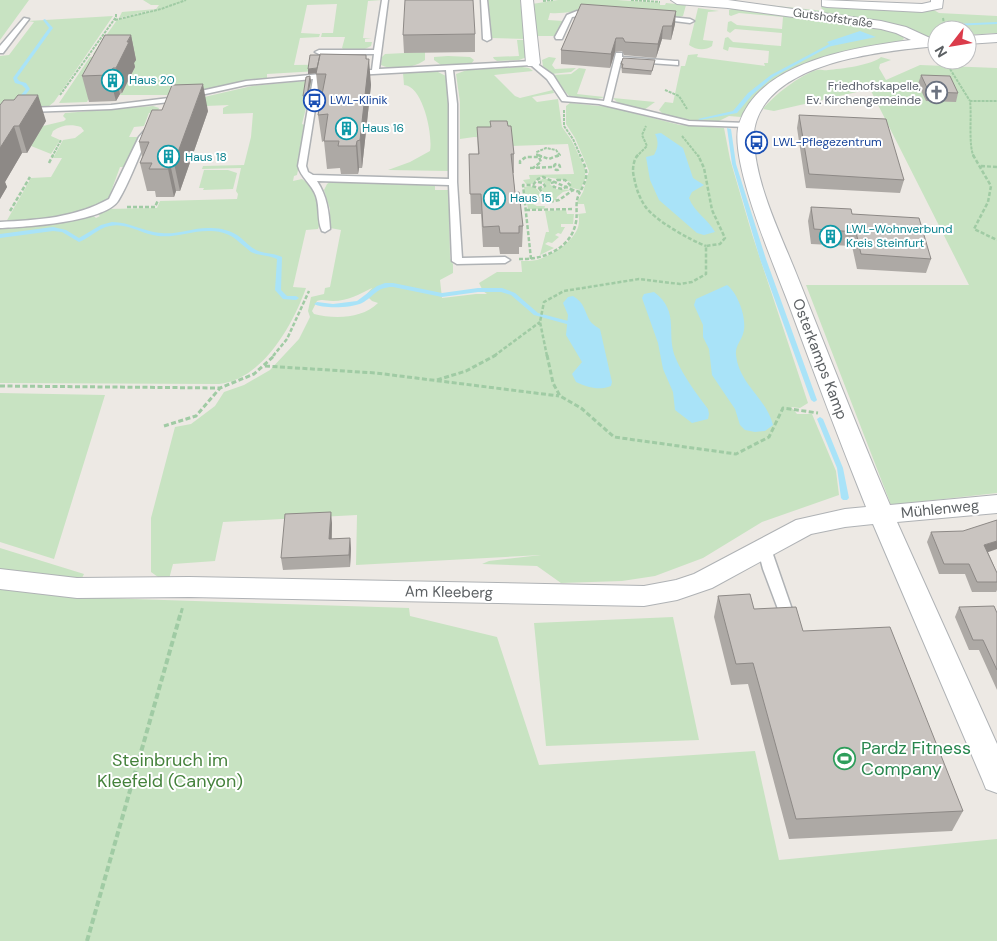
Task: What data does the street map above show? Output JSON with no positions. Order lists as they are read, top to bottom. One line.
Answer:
{"streets":{"street":["Gutshofstraße","Osterkamps Kamp","Mühlenweg","Am Kleeberg"]},"crossings":[["Osterkamps Kamp","Mühlenweg"],["Osterkamps Kamp","Am Kleeberg"],["Mühlenweg","Am Kleeberg"]],"parks":["Steinbruch im Kleefeld (Canyon)"],"places":{"building":["Haus 20","Haus 16","Haus 18","Haus 15","LWL-Wohnverbund Kreis Steinfurt"],"church":["Friedhofskapelle, Ev. Kirchengemeinde"],"bus stop":["LWL-Klinik","LWL-Pflegezentrum"],"sports":["Pardz Fitness Company"]},"north":"bottom left"}
